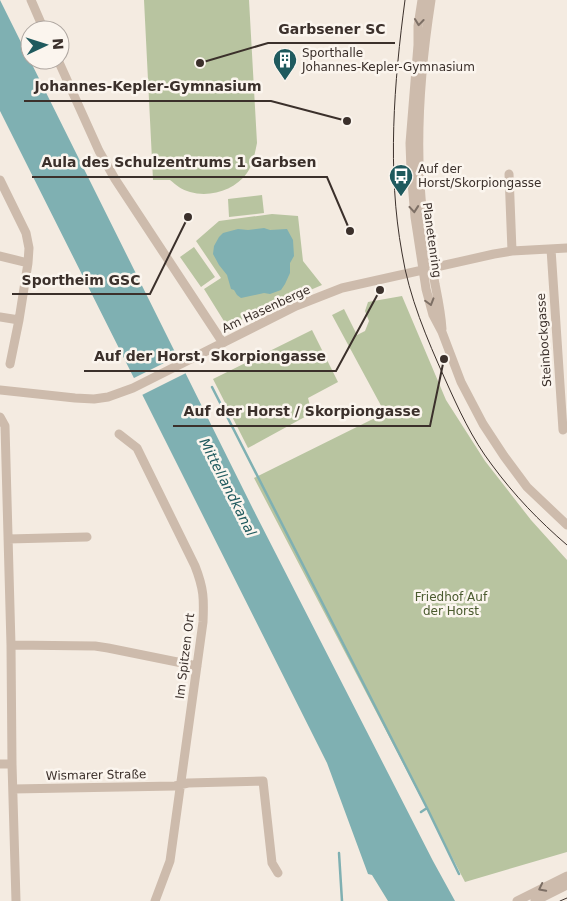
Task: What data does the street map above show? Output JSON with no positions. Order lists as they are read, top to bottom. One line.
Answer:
{"streets":{"street":["Planetenring","Am Hasenberge","Steinbockgasse","Im Spitzen Ort","Wismarer Straße"]},"crossings":[["Planetenring","Am Hasenberge"],["Am Hasenberge","Steinbockgasse"],["Im Spitzen Ort","Wismarer Straße"]],"water":["Mittellandkanal"],"parks":["Friedhof Auf der Horst"],"places":{"other":["Garbsener SC","Johannes-Kepler-Gymnasium","Sportheim GSC","Aula des Schulzentrums 1 Garbsen","Auf der Horst, Skorpiongasse","Auf der Horst / Skorpiongasse"],"building":["Sporthalle Johannes-Kepler-Gymnasium"],"bus stop":["Auf der Horst/Skorpiongasse"]},"north":"right"}
